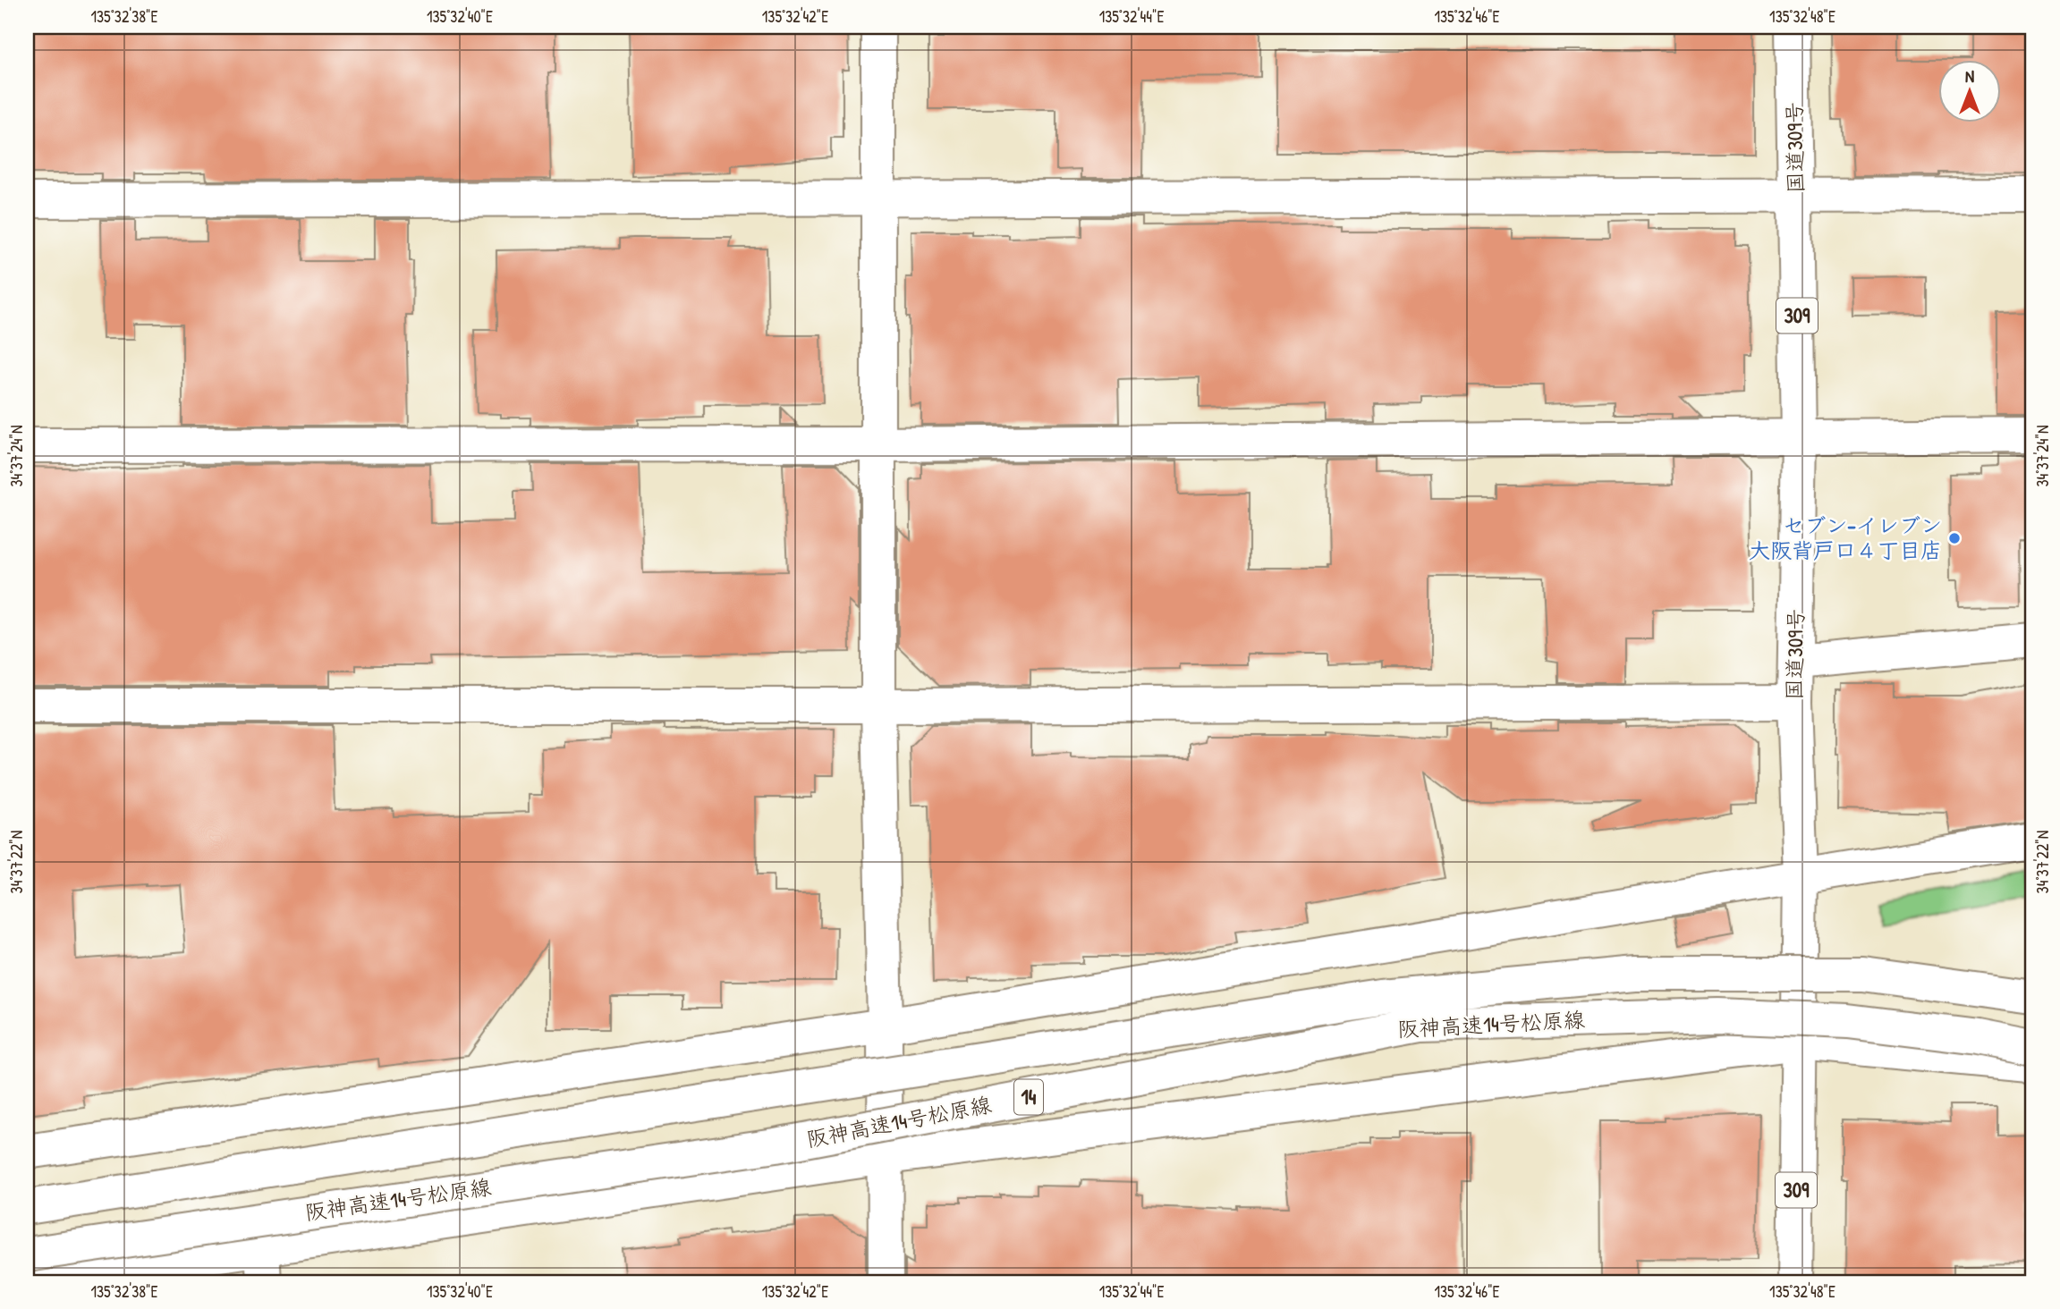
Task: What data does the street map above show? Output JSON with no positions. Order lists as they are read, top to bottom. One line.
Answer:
{"streets":{"main road":["国道309号","309","阪神高速14号松原線","14"]},"places":["セブン-イレブン 大阪背戸口４丁目店"],"north":"top","coordinates":["135°32'38\"E","135°32'40\"E","135°32'42\"E","135°32'44\"E","135°32'46\"E","135°32'48\"E","34°37'24\"N","34°37'22\"N"]}
